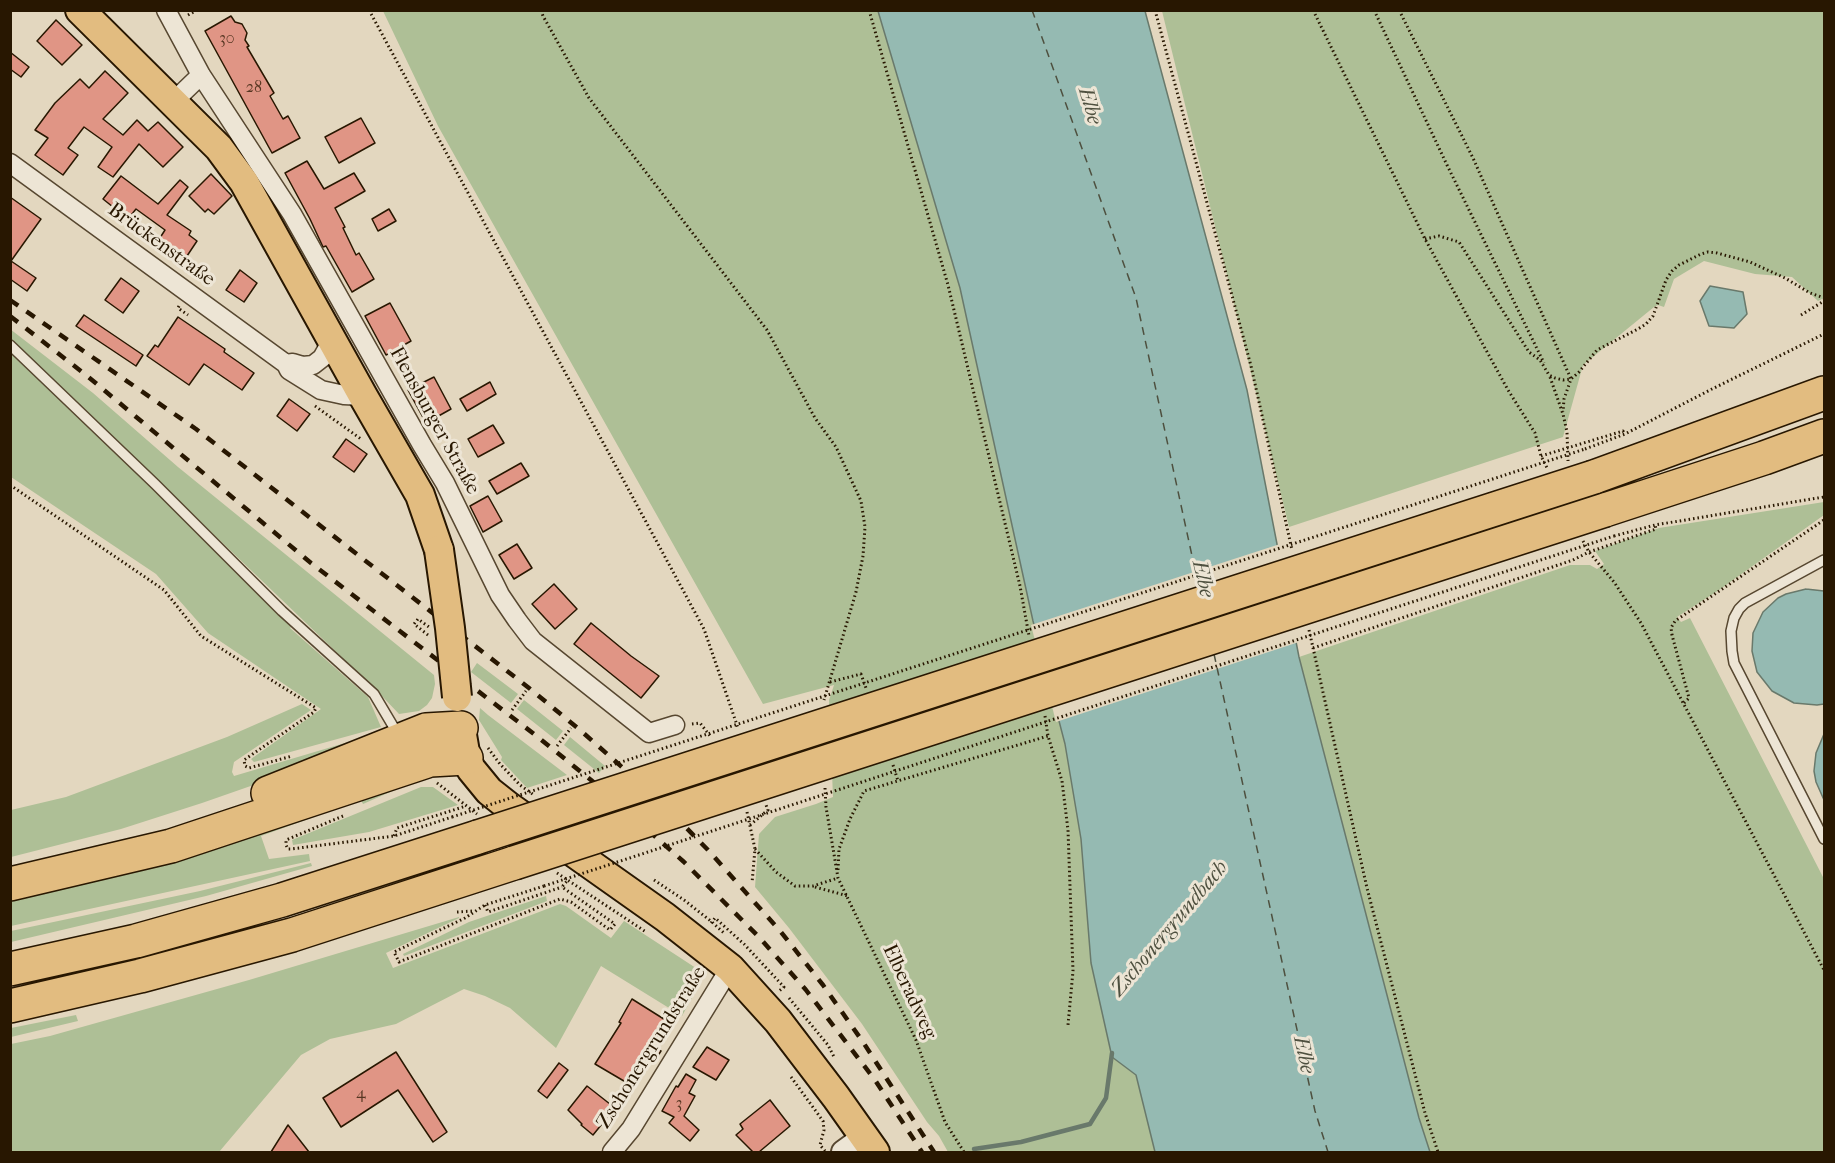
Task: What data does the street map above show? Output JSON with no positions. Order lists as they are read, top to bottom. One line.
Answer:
{"streets":{"street":["Brückenstraße","Flensburger Straße","Zschonergrundstraße"],"path":["Elberadweg"]},"water":["Elbe","Zschonergrundbach"],"house_numbers":["30","28","4","3"]}
